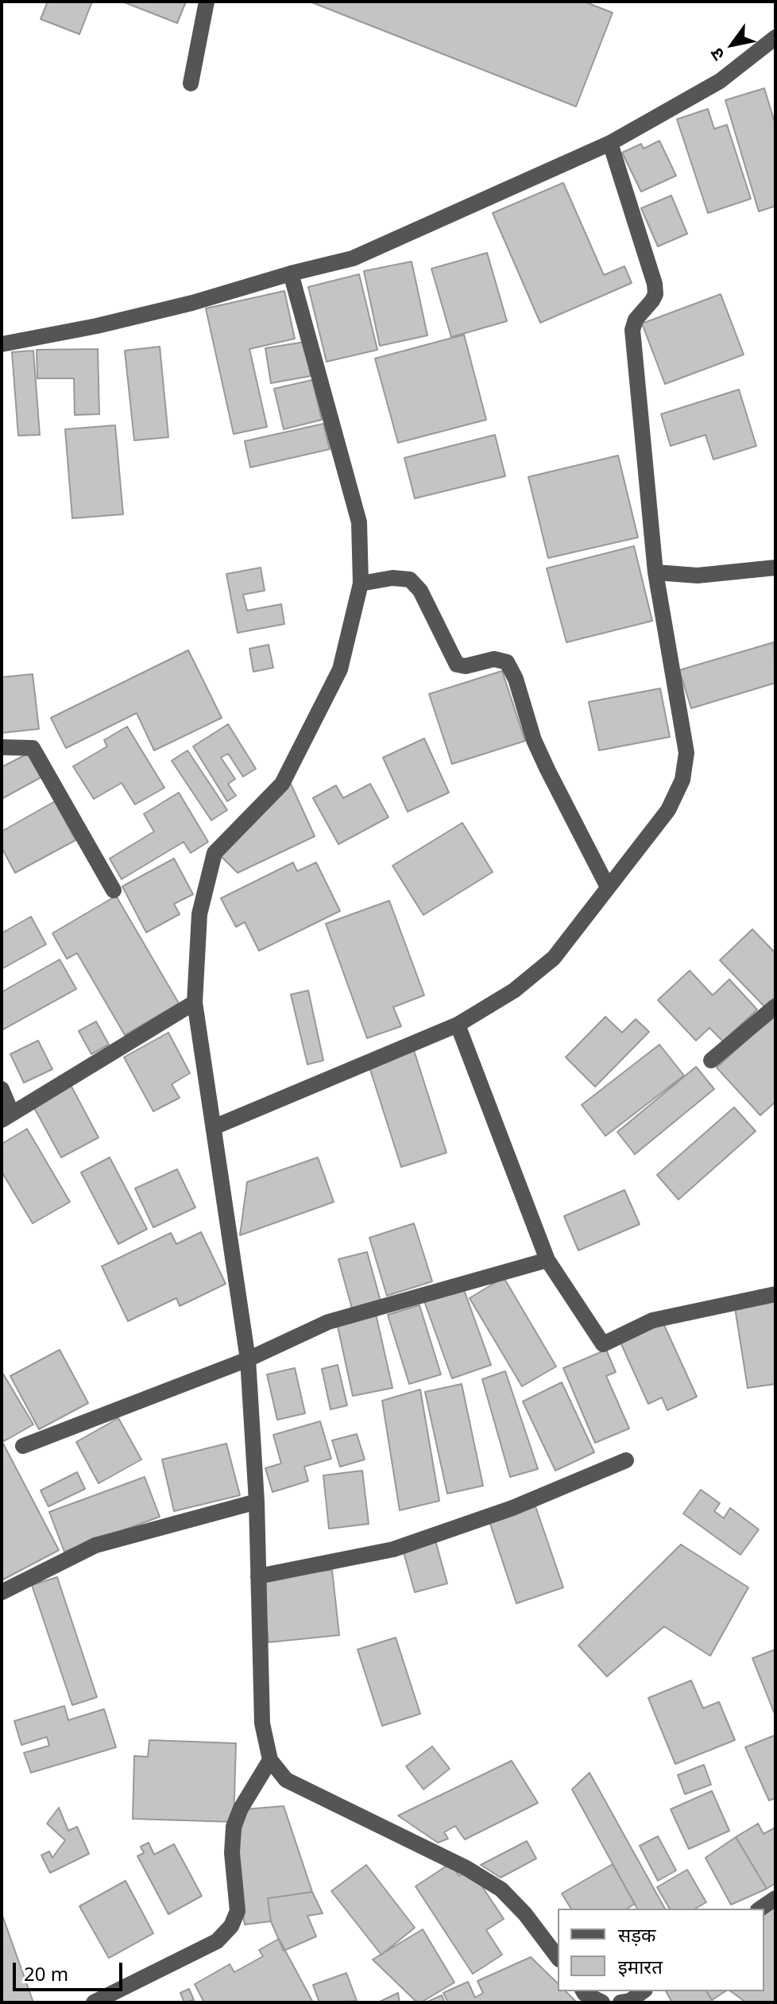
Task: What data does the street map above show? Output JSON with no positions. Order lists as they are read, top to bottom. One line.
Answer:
{"legend":["सड़क","इमारत"],"scale_bar":"20 m","north":"bottom left"}
